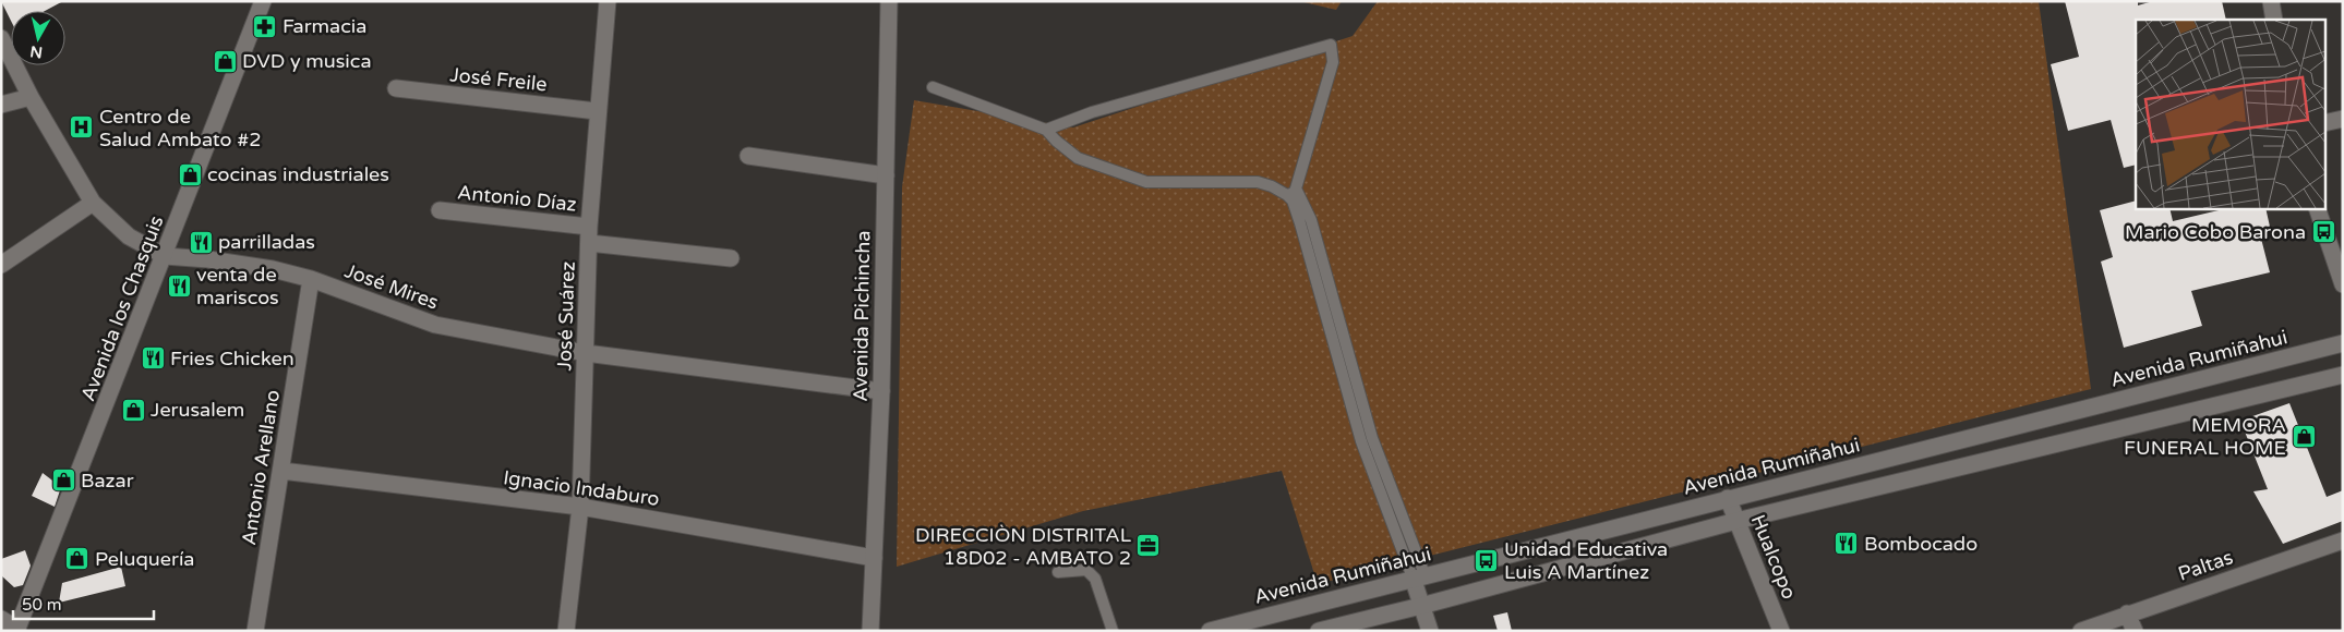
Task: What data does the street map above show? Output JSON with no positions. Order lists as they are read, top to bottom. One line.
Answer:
{"streets":{"street":["José Freile","Antonio Díaz","José Mires","Avenida los Chasquis","José Suárez","Avenida Pichincha","Avenida Rumiñahui","Antonio Arellano","Ignacio Indaburo","Hualcopo","Paltas"]},"crossings":[["José Freile","José Suárez"],["Antonio Díaz","José Suárez"],["José Mires","Avenida los Chasquis"],["José Mires","José Suárez"],["José Mires","Avenida Pichincha"],["José Mires","Antonio Arellano"],["José Suárez","Ignacio Indaburo"],["Avenida Pichincha","Ignacio Indaburo"],["Avenida Rumiñahui","Hualcopo"],["Antonio Arellano","Ignacio Indaburo"]],"places":{"pharmacy":["Farmacia"],"shop":["DVD y musica","cocinas industriales","Jerusalem","MEMORA FUNERAL HOME","Bazar","Peluquería"],"hospital":["Centro de Salud Ambato #2"],"bus stop":["Mario Cobo Barona","Unidad Educativa Luis A Martínez"],"restaurant":["parrilladas","venta de mariscos","Fries Chicken","Bombocado"],"office":["DIRECCIÒN DISTRITAL 18D02 - AMBATO 2"]},"scale_bar":"50 m","north":"bottom"}
